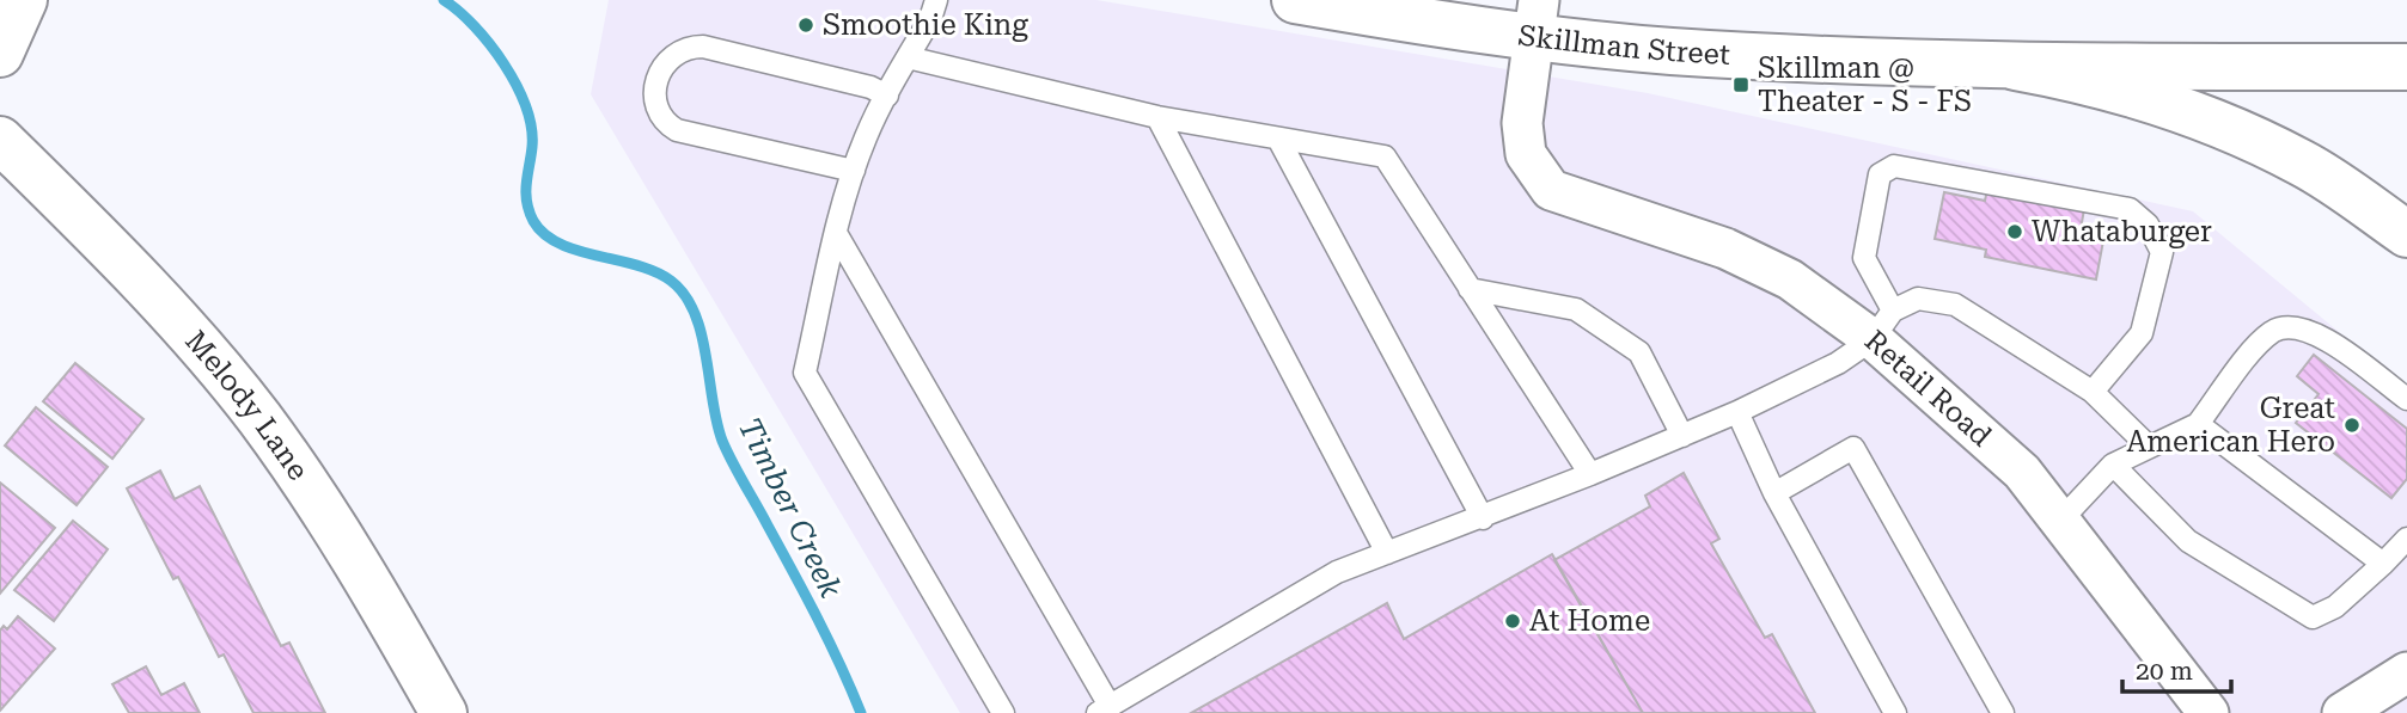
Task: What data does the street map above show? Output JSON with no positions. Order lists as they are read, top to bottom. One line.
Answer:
{"streets":{"main road":["Skillman Street","Melody Lane"],"street":["Retail Road"]},"crossings":[["Skillman Street","Retail Road"]],"water":["Timber Creek"],"places":{"other":["Smoothie King","Whataburger","Great American Hero","At Home"],"transit":["Skillman @ Theater - S - FS"]},"scale_bar":"20 m"}
